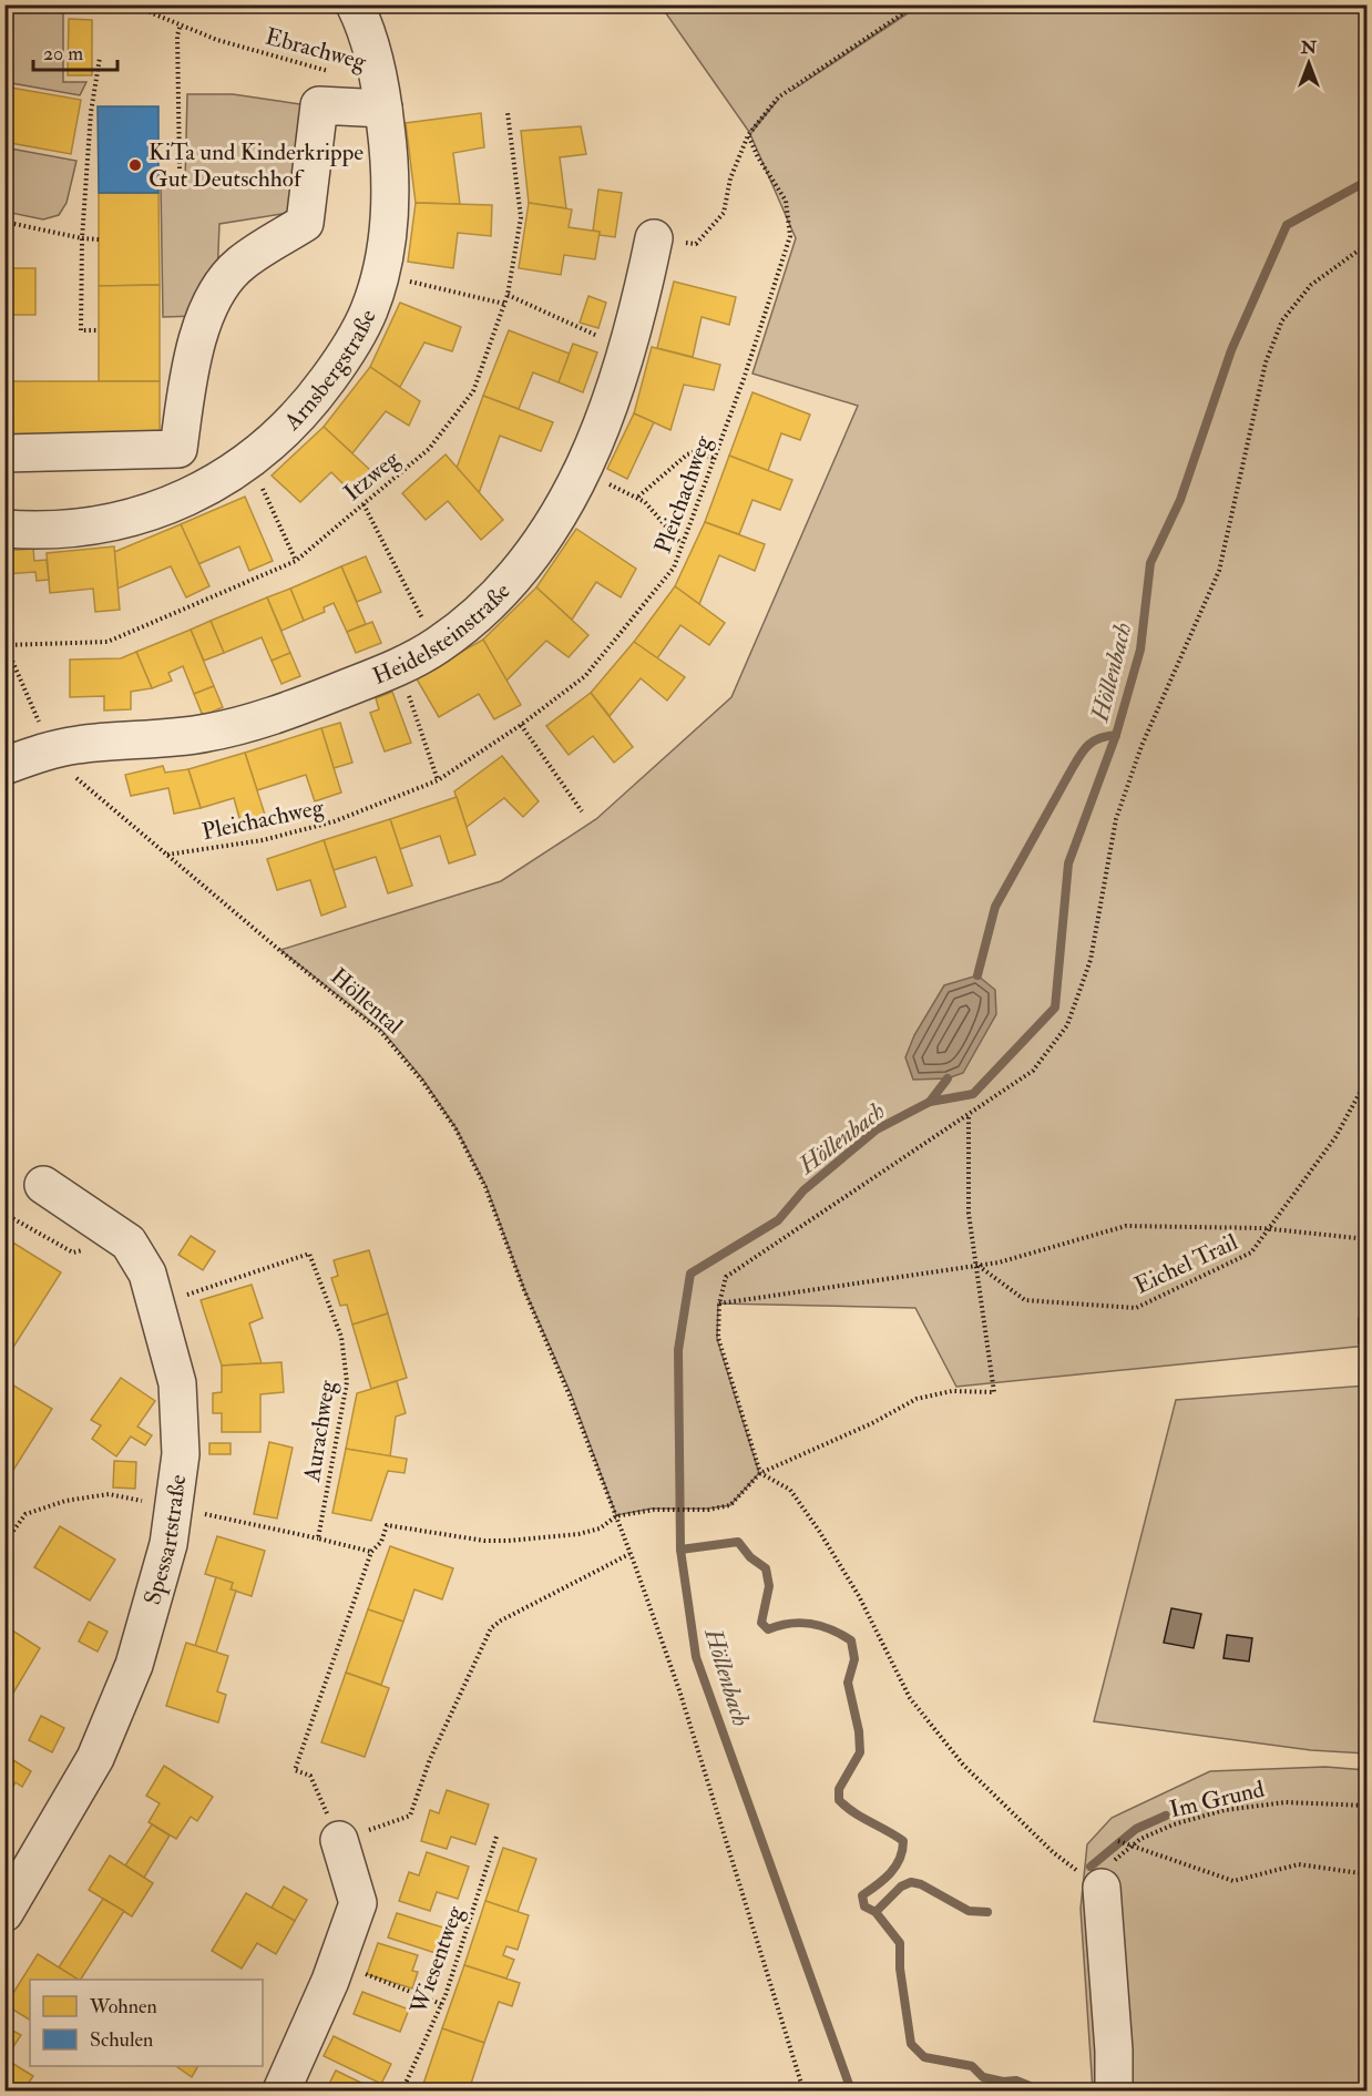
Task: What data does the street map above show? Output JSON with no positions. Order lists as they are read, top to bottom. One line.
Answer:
{"streets":{"street":["Arnsbergstraße","Heidelsteinstraße","Spessartstraße"],"path":["Ebrachweg","Itzweg","Pleichachweg","Höllental","Eichel Trail","Aurachweg","Im Grund","Wiesentweg"]},"crossings":[["Itzweg","Höllental"],["Pleichachweg","Höllental"],["Heidelsteinstraße","Höllental"],["Aurachweg","Spessartstraße"]],"water":["Höllenbach"],"places":["KiTa und Kinderkrippe Gut Deutschhof"],"legend":["Wohnen","Schulen"],"scale_bar":"20 m","north":"top"}
